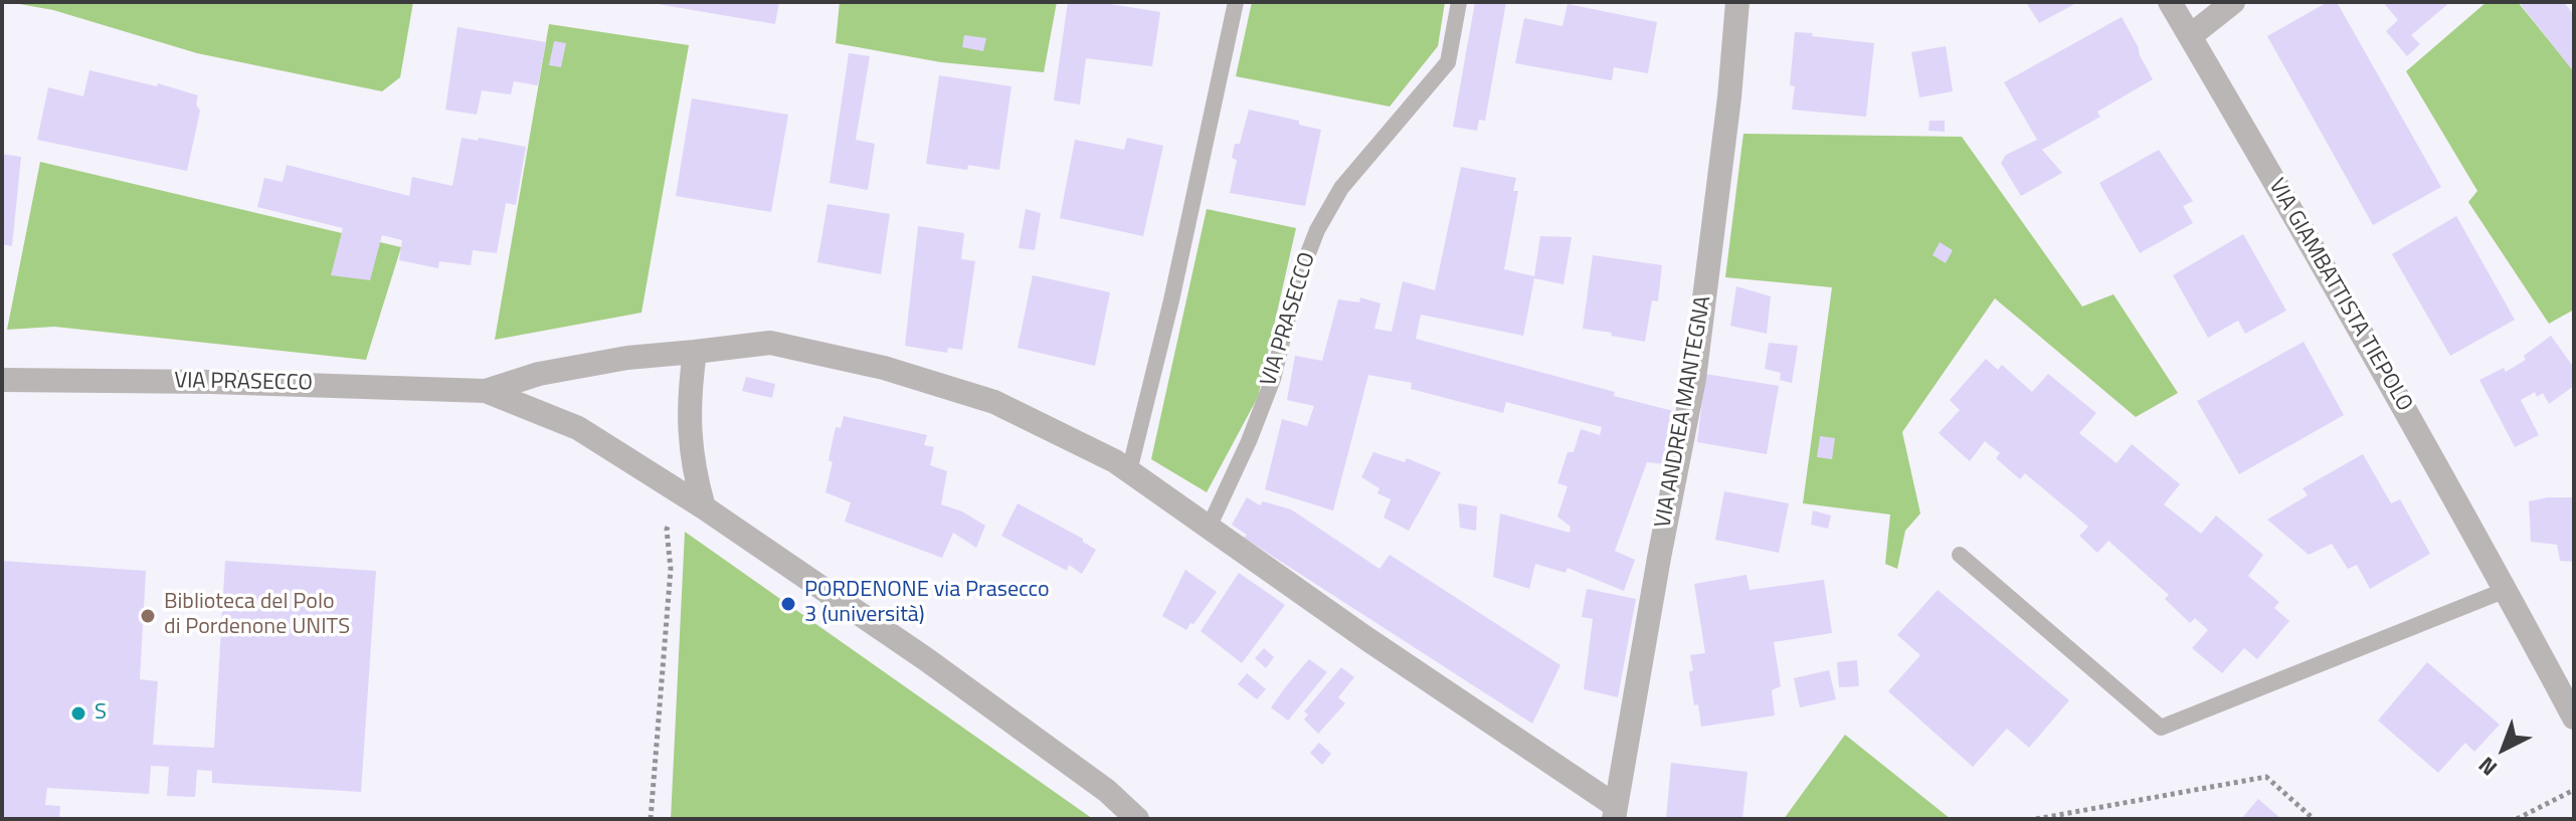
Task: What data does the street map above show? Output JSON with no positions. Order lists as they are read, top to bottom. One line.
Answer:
{"streets":{"street":["VIA GIAMBATTISTA TIEPOLO","VIA PRASECCO","VIA ANDREA MANTEGNA"]},"crossings":[["VIA PRASECCO","VIA ANDREA MANTEGNA"]],"places":["PORDENONE via Prasecco 3 (università)","Biblioteca del Polo di Pordenone UNITS","S"],"north":"bottom left"}
